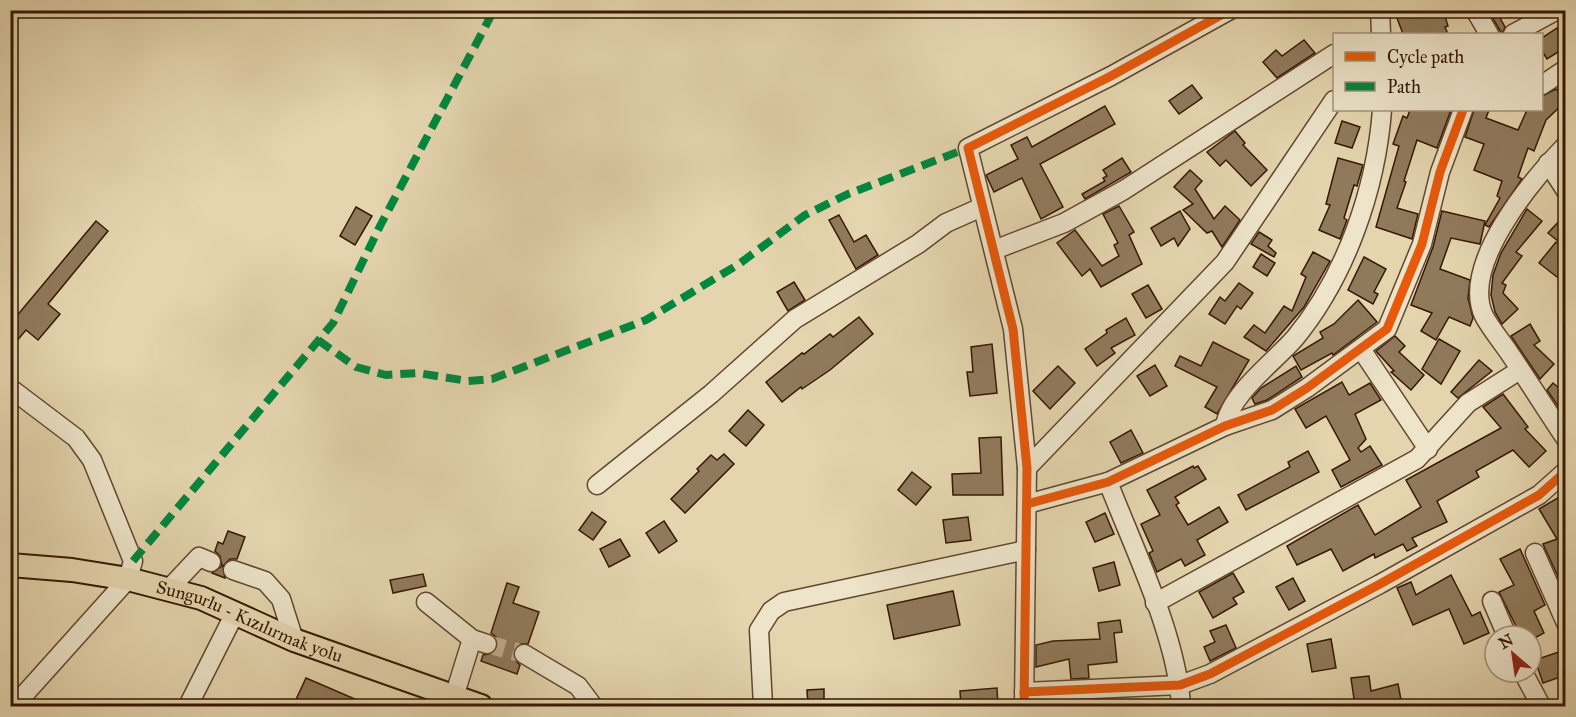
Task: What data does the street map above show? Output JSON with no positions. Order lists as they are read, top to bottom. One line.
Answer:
{"streets":{"main road":["Sungurlu - Kızılırmak yolu"]},"legend":["Cycle path","Path"],"north":"top left"}
